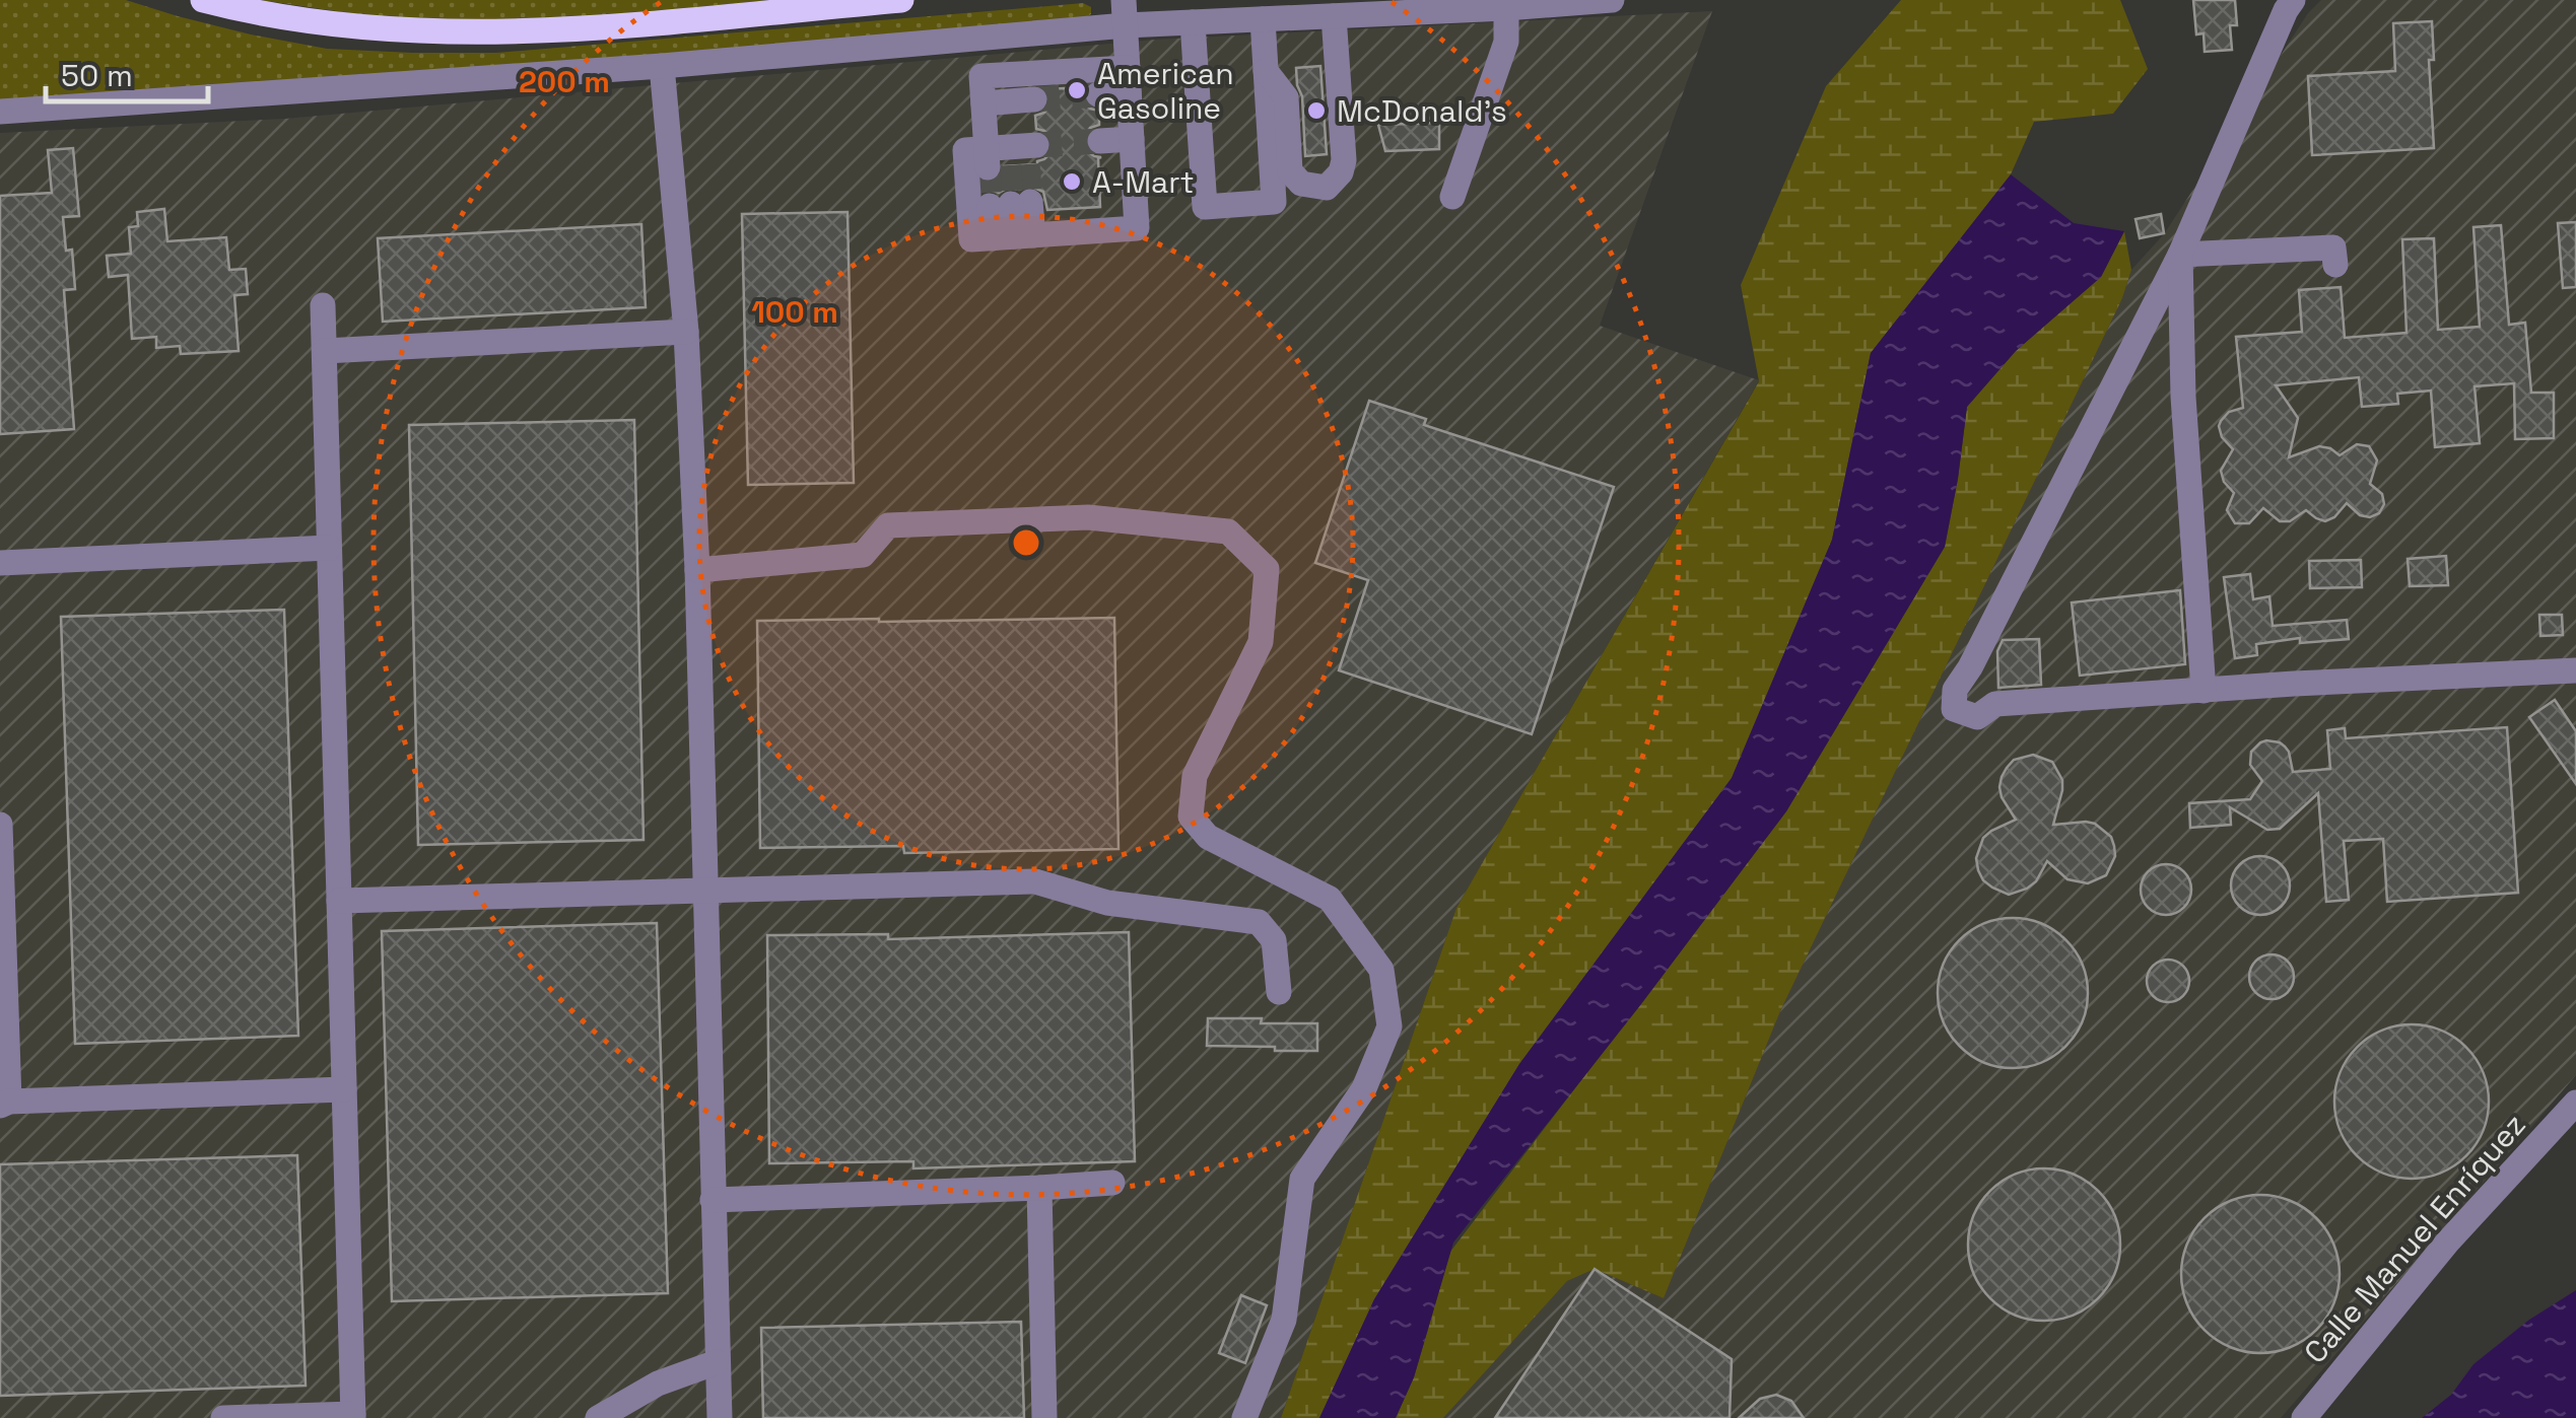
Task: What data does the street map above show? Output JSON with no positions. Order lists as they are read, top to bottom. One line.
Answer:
{"streets":{"street":["Calle Manuel Enríquez"]},"places":["American Gasoline","McDonald's","A-Mart"],"scale_bar":"50 m","rings":["200 m","100 m"]}
